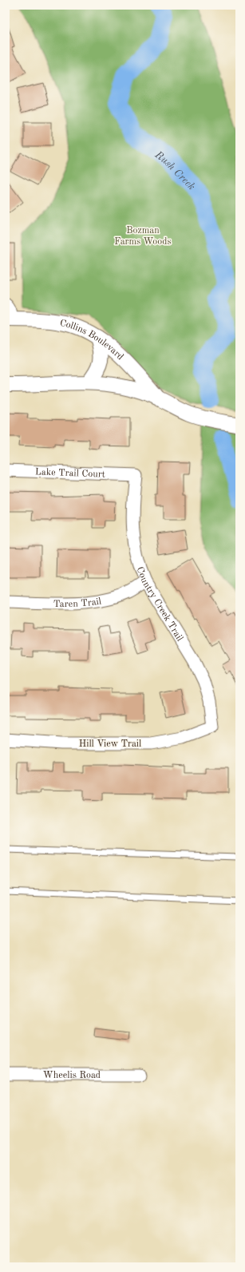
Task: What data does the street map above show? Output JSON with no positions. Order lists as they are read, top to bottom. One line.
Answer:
{"streets":{"street":["Collins Boulevard","Lake Trail Court","Taren Trail","Country Creek Trail","Hill View Trail","Wheelis Road"]},"crossings":[["Lake Trail Court","Country Creek Trail"],["Taren Trail","Country Creek Trail"],["Country Creek Trail","Hill View Trail"]],"water":["Rush Creek"],"parks":["Bozman Farms Woods"]}
